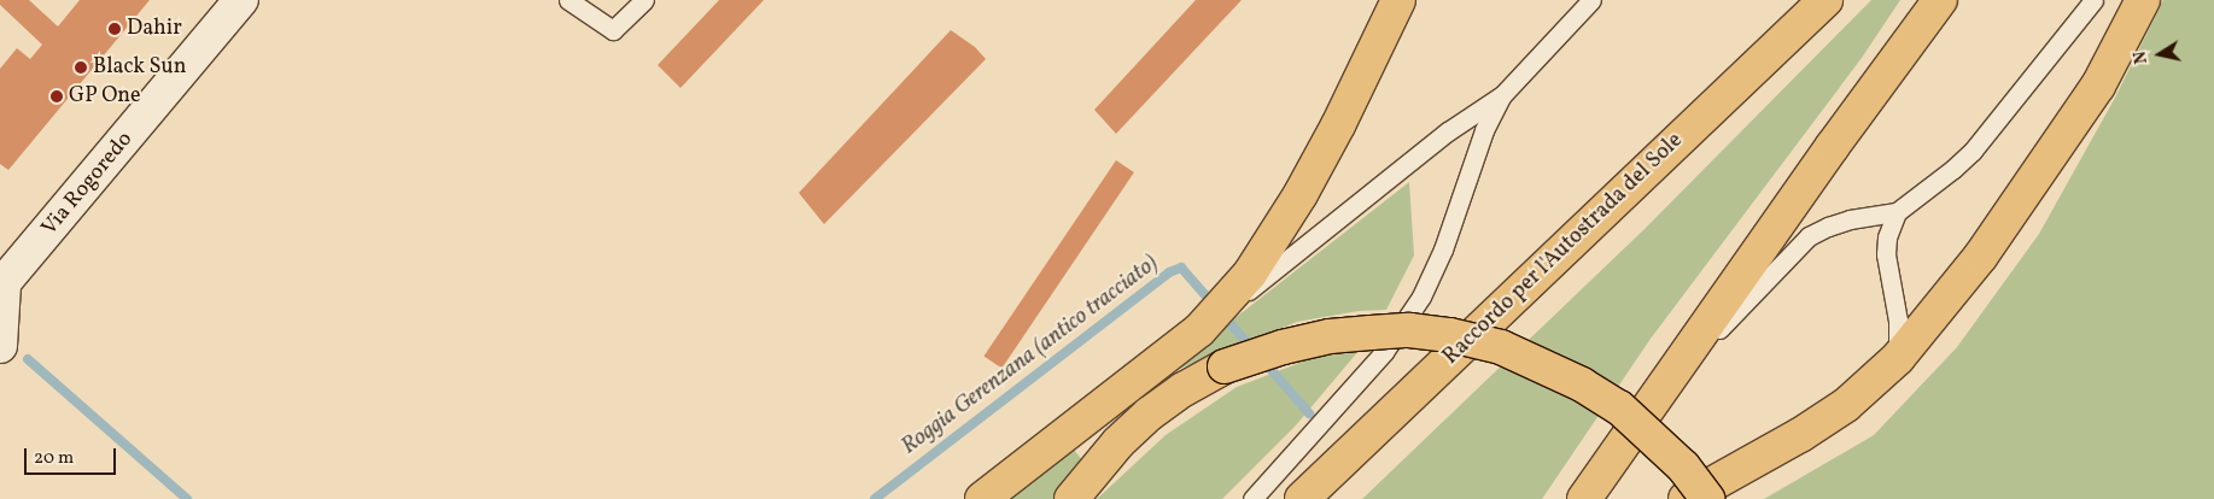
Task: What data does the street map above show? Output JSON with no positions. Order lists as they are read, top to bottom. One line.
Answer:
{"streets":{"highway":["Raccordo per l'Autostrada del Sole"],"street":["Via Rogoredo"]},"water":["Roggia Gerenzana (antico tracciato)"],"places":["Dahir","Black Sun","GP One"],"scale_bar":"20 m","north":"left"}
